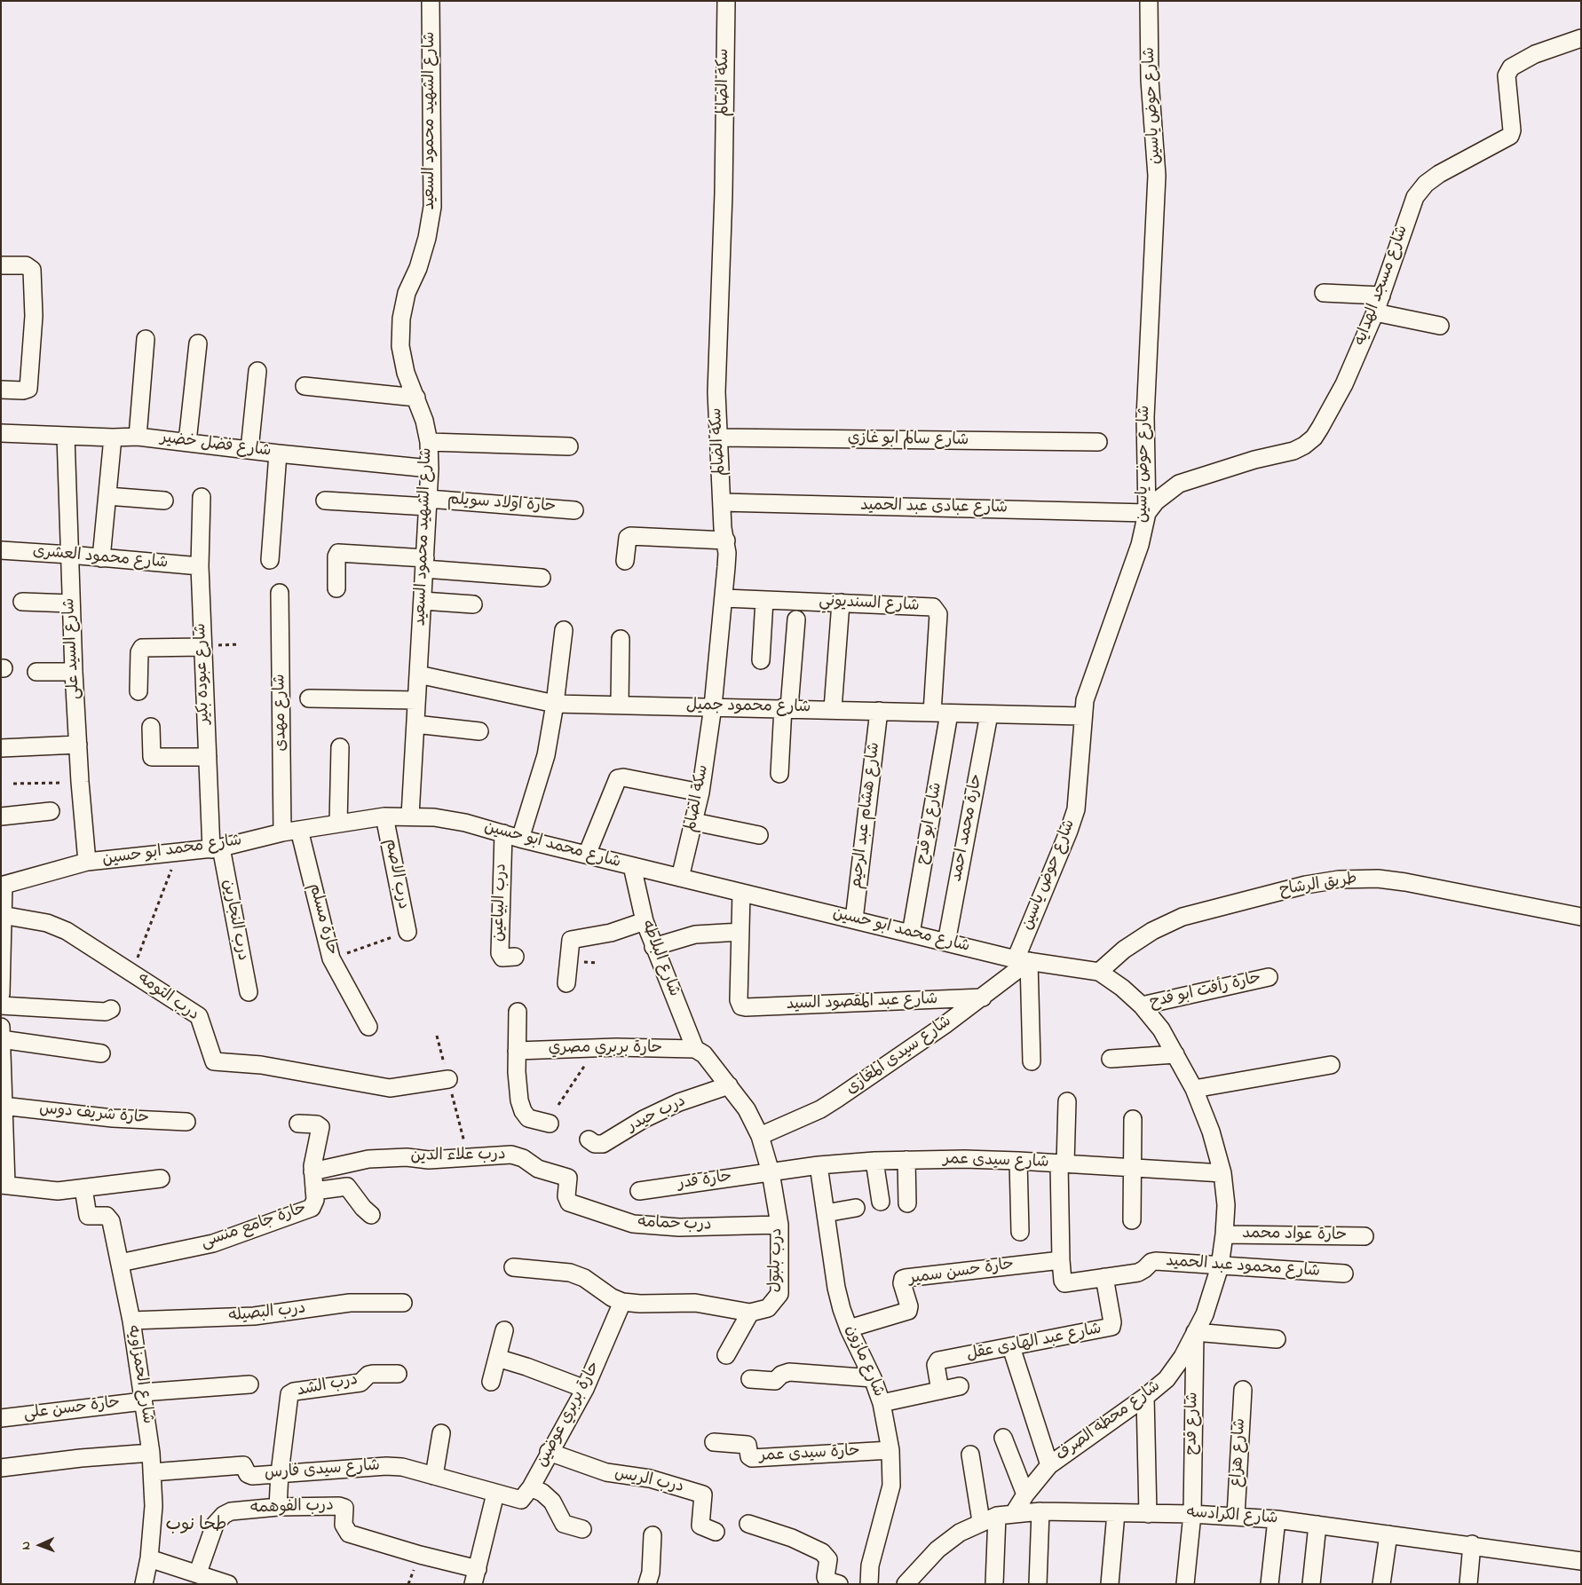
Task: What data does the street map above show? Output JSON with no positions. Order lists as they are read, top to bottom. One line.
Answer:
{"streets":{"street":["سكة الضالم","شارع حوض ياسين","شارع الشهيد محمود السعيد","شارع مسجد الهدايه","شارع سالم ابو غازي","شارع فضل خضير","حارة اولاد سويلم","شارع عبادى عبد الحميد","شارع محمود العشرى","شارع السنديوني","شارع السيد على","شارع عبوده بكير","شارع محمود جميل","شارع مهدى","شارع هشام عبد الرحيم","شارع ابو قدح","حارة محمد احمد","شارع محمد ابو حسين","درب الاصم","طريق الرشاح","درب البياعين","حارة مسلم","درب النجارين","شارع البلاطه","حارة رأفت ابو قدح","درب التومه","شارع عبد المقصود السيد","حارة بربري مصري","شارع سيدى المغازى","حارة شريف دوس","درب حيدر","درب علاء الدين","شارع سيدى عمر","حارة قدر","درب حمامه","حارة جامع منسى","حارة عواد محمد","درب بلبول","شارع محمود عبد الحميد","حارة حسن سمير","درب البصيله","شارع عبد الهادى عقل","شارع مازون","شارع الحمزاويه","درب الشد","حارة حسن على","حارة بربري عوضين","شارع محطه الصرف","شارع قدح","شارع هزاع","حارة سيدى عمر","شارع سيدى فارس","درب الريس","درب الفوهمه","شارع الكرادسه"]},"crossings":[["سكة الضالم","شارع سالم ابو غازي"],["سكة الضالم","شارع عبادى عبد الحميد"],["سكة الضالم","شارع السنديوني"],["سكة الضالم","شارع محمود جميل"],["سكة الضالم","شارع محمد ابو حسين"],["شارع حوض ياسين","شارع مسجد الهدايه"],["شارع حوض ياسين","شارع عبادى عبد الحميد"],["شارع حوض ياسين","شارع محمود جميل"],["شارع حوض ياسين","شارع محمد ابو حسين"],["شارع حوض ياسين","شارع سيدى المغازى"],["شارع الشهيد محمود السعيد","شارع فضل خضير"],["شارع الشهيد محمود السعيد","حارة اولاد سويلم"],["شارع الشهيد محمود السعيد","شارع محمود جميل"],["شارع الشهيد محمود السعيد","شارع محمد ابو حسين"],["شارع مسجد الهدايه","شارع عبادى عبد الحميد"],["شارع فضل خضير","شارع السيد على"],["شارع محمود العشرى","شارع السيد على"],["شارع محمود العشرى","شارع عبوده بكير"],["شارع السنديوني","شارع محمود جميل"],["شارع السيد على","شارع محمد ابو حسين"],["شارع عبوده بكير","شارع محمد ابو حسين"],["شارع عبوده بكير","درب النجارين"],["شارع محمود جميل","شارع هشام عبد الرحيم"],["شارع محمود جميل","شارع ابو قدح"],["شارع محمود جميل","حارة محمد احمد"],["شارع مهدى","شارع محمد ابو حسين"],["شارع هشام عبد الرحيم","شارع محمد ابو حسين"],["شارع ابو قدح","شارع محمد ابو حسين"],["حارة محمد احمد","شارع محمد ابو حسين"],["شارع محمد ابو حسين","درب الاصم"],["شارع محمد ابو حسين","طريق الرشاح"],["شارع محمد ابو حسين","درب البياعين"],["شارع محمد ابو حسين","حارة مسلم"],["شارع محمد ابو حسين","درب النجارين"],["شارع محمد ابو حسين","شارع البلاطه"],["شارع محمد ابو حسين","شارع سيدى المغازى"],["شارع محمد ابو حسين","شارع محطه الصرف"],["طريق الرشاح","شارع محطه الصرف"],["شارع البلاطه","حارة بربري مصري"],["شارع البلاطه","درب بلبول"],["حارة رأفت ابو قدح","شارع محطه الصرف"],["شارع عبد المقصود السيد","شارع سيدى المغازى"],["حارة بربري مصري","درب بلبول"],["شارع سيدى المغازى","درب بلبول"],["درب حيدر","درب بلبول"],["درب علاء الدين","درب حمامه"],["درب علاء الدين","حارة جامع منسى"],["شارع سيدى عمر","حارة قدر"],["شارع سيدى عمر","درب بلبول"],["شارع سيدى عمر","شارع مازون"],["شارع سيدى عمر","شارع محطه الصرف"],["حارة قدر","درب بلبول"],["درب حمامه","درب بلبول"],["حارة جامع منسى","شارع الحمزاويه"],["حارة عواد محمد","شارع محطه الصرف"],["شارع محمود عبد الحميد","حارة حسن سمير"],["شارع محمود عبد الحميد","شارع عبد الهادى عقل"],["شارع محمود عبد الحميد","شارع محطه الصرف"],["حارة حسن سمير","شارع مازون"],["درب البصيله","شارع الحمزاويه"],["شارع مازون","حارة سيدى عمر"],["شارع الحمزاويه","حارة حسن على"],["شارع الحمزاويه","شارع سيدى فارس"],["درب الشد","شارع سيدى فارس"],["درب الشد","درب الفوهمه"],["حارة بربري عوضين","شارع سيدى فارس"],["حارة بربري عوضين","درب الريس"],["شارع محطه الصرف","شارع قدح"],["شارع محطه الصرف","شارع الكرادسه"],["شارع قدح","شارع الكرادسه"],["شارع هزاع","شارع الكرادسه"]],"districts":["طحا نوب"],"north":"left"}
